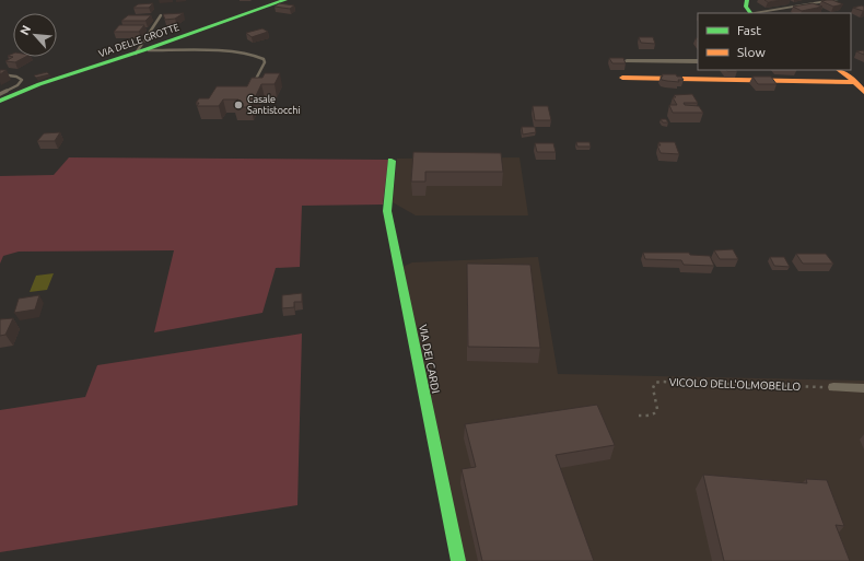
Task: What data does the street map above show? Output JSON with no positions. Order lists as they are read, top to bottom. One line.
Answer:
{"streets":{"street":["VIA DELLE GROTTE","VIA DEI CARDI"],"path":["VICOLO DELL'OLMOBELLO"]},"places":["Casale Santistocchi"],"legend":["Fast","Slow"],"north":"top left"}
